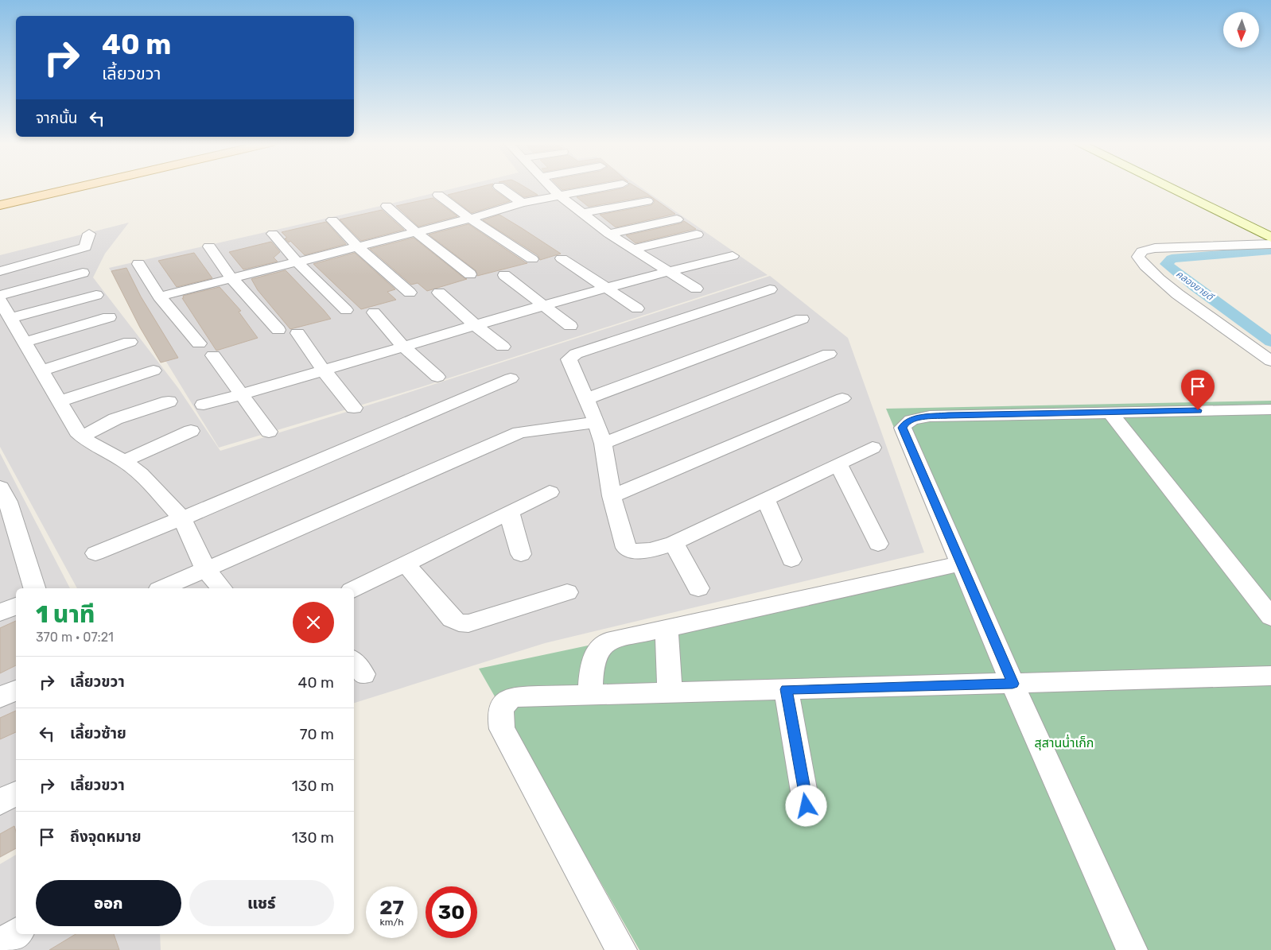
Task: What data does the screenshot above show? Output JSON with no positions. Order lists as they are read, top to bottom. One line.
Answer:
{"water":["คลองยายดี"],"parks":["สุสานน่ำเก็ก"],"north":"bottom","page":{"turn":["40 m","เลี้ยวขวา"],"then":"จากนั้น","heading":["1 นาที","370 m · 07:21"],"list":[{"name":"เลี้ยวขวา","value":"40 m"},{"name":"เลี้ยวซ้าย","value":"70 m"},{"name":"เลี้ยวขวา","value":"130 m"},{"name":"ถึงจุดหมาย","value":"130 m"}],"buttons":["ออก","แชร์"],"speed":"27 km/h","limit":"30"}}
